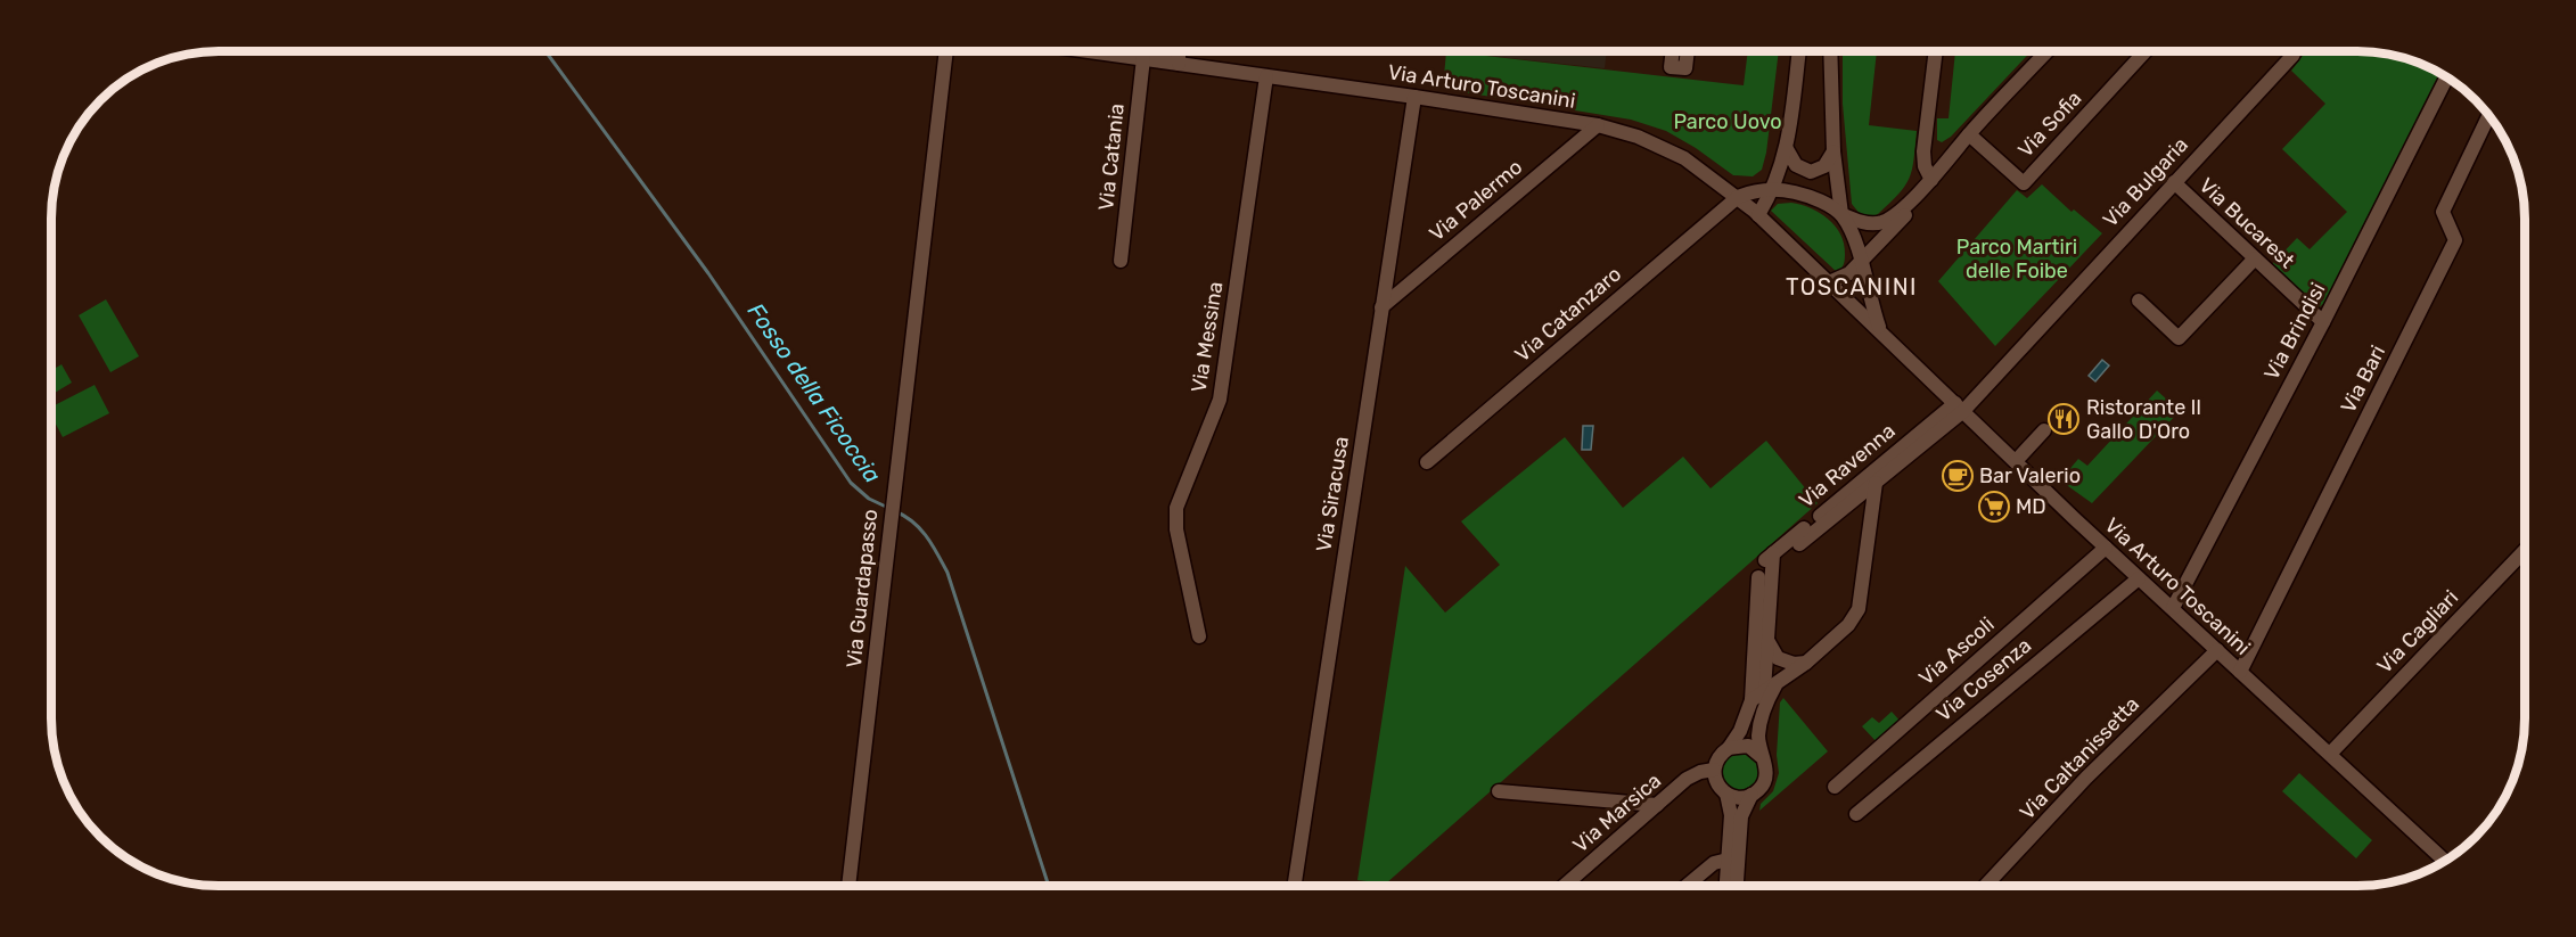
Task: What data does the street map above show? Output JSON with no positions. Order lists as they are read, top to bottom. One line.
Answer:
{"streets":{"street":["Via Arturo Toscanini","Via Sofia","Via Catania","Via Bulgaria","Via Palermo","Via Bucarest","Via Catanzaro","Via Brindisi","Via Messina","Via Bari","Via Ravenna","Via Siracusa","Via Guardapasso","Via Cagliari","Via Ascoli","Via Cosenza","Via Caltanissetta","Via Marsica"]},"crossings":[["Via Arturo Toscanini","Via Catania"],["Via Arturo Toscanini","Via Bulgaria"],["Via Arturo Toscanini","Via Palermo"],["Via Arturo Toscanini","Via Catanzaro"],["Via Arturo Toscanini","Via Brindisi"],["Via Arturo Toscanini","Via Messina"],["Via Arturo Toscanini","Via Bari"],["Via Arturo Toscanini","Via Ravenna"],["Via Arturo Toscanini","Via Siracusa"],["Via Arturo Toscanini","Via Cagliari"],["Via Arturo Toscanini","Via Ascoli"],["Via Arturo Toscanini","Via Cosenza"],["Via Arturo Toscanini","Via Caltanissetta"],["Via Bulgaria","Via Bucarest"],["Via Bulgaria","Via Ravenna"],["Via Palermo","Via Siracusa"],["Via Bucarest","Via Brindisi"]],"districts":["TOSCANINI"],"water":["Fosso della Ficoccia"],"parks":["Parco Uovo","Parco Martiri delle Foibe"],"places":{"restaurant":["Ristorante Il Gallo D'Oro"],"cafe":["Bar Valerio"],"supermarket":["MD"]}}
